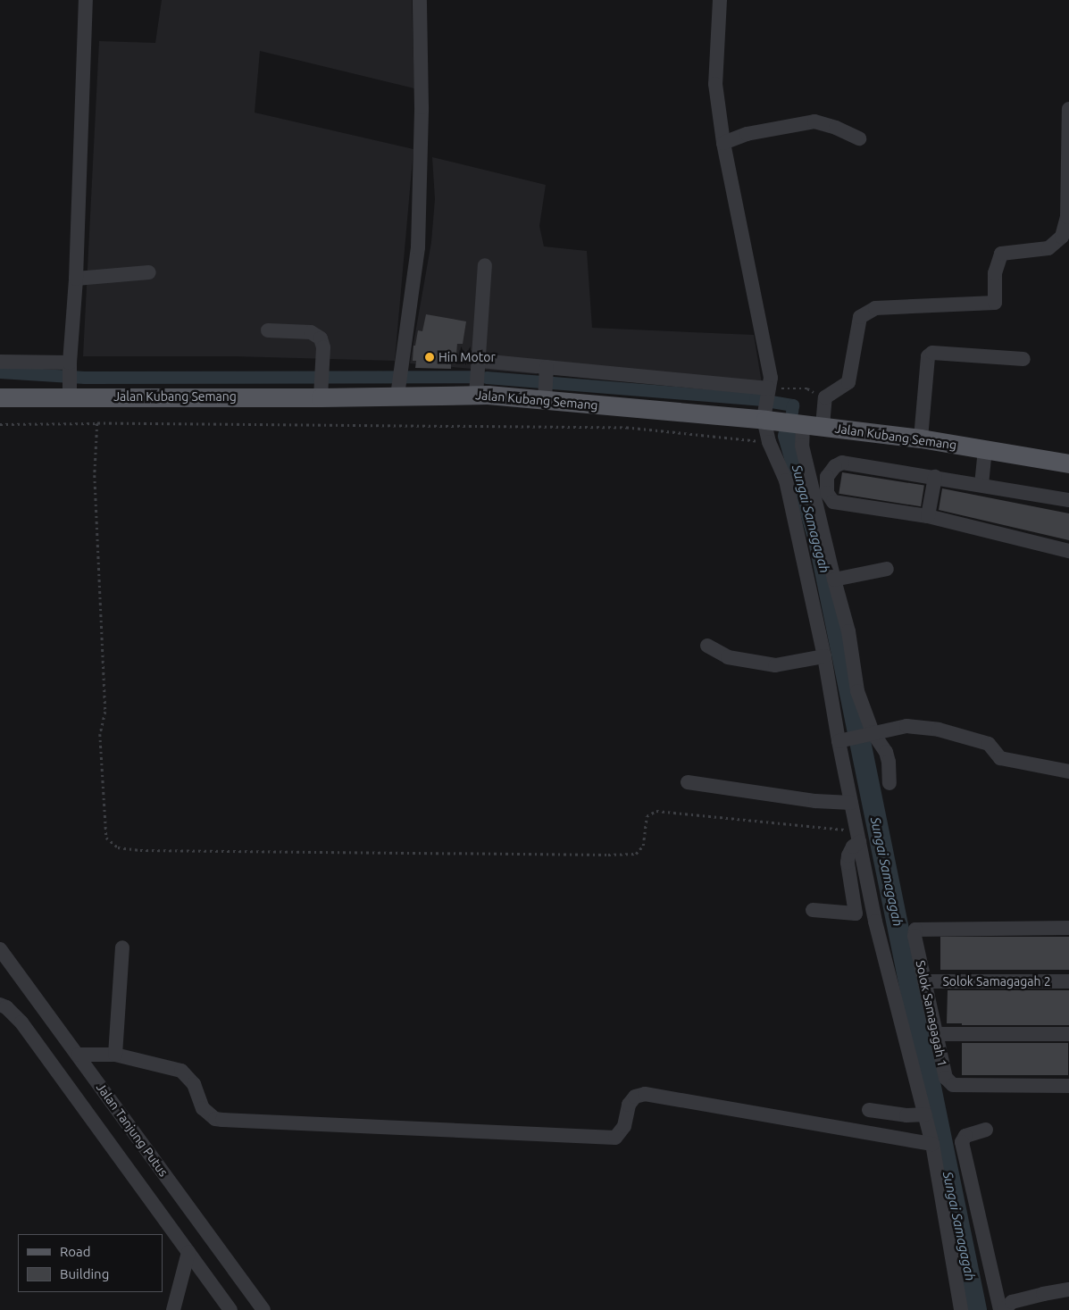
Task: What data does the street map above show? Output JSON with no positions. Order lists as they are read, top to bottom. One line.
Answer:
{"streets":{"main road":["Jalan Kubang Semang"],"street":["Solok Samagagah 2","Solok Samagagah 1","Jalan Tanjung Putus"]},"crossings":[["Solok Samagagah 2","Solok Samagagah 1"]],"water":["Sungai Samagagah"],"places":["Hin Motor"],"legend":["Road","Building"]}
